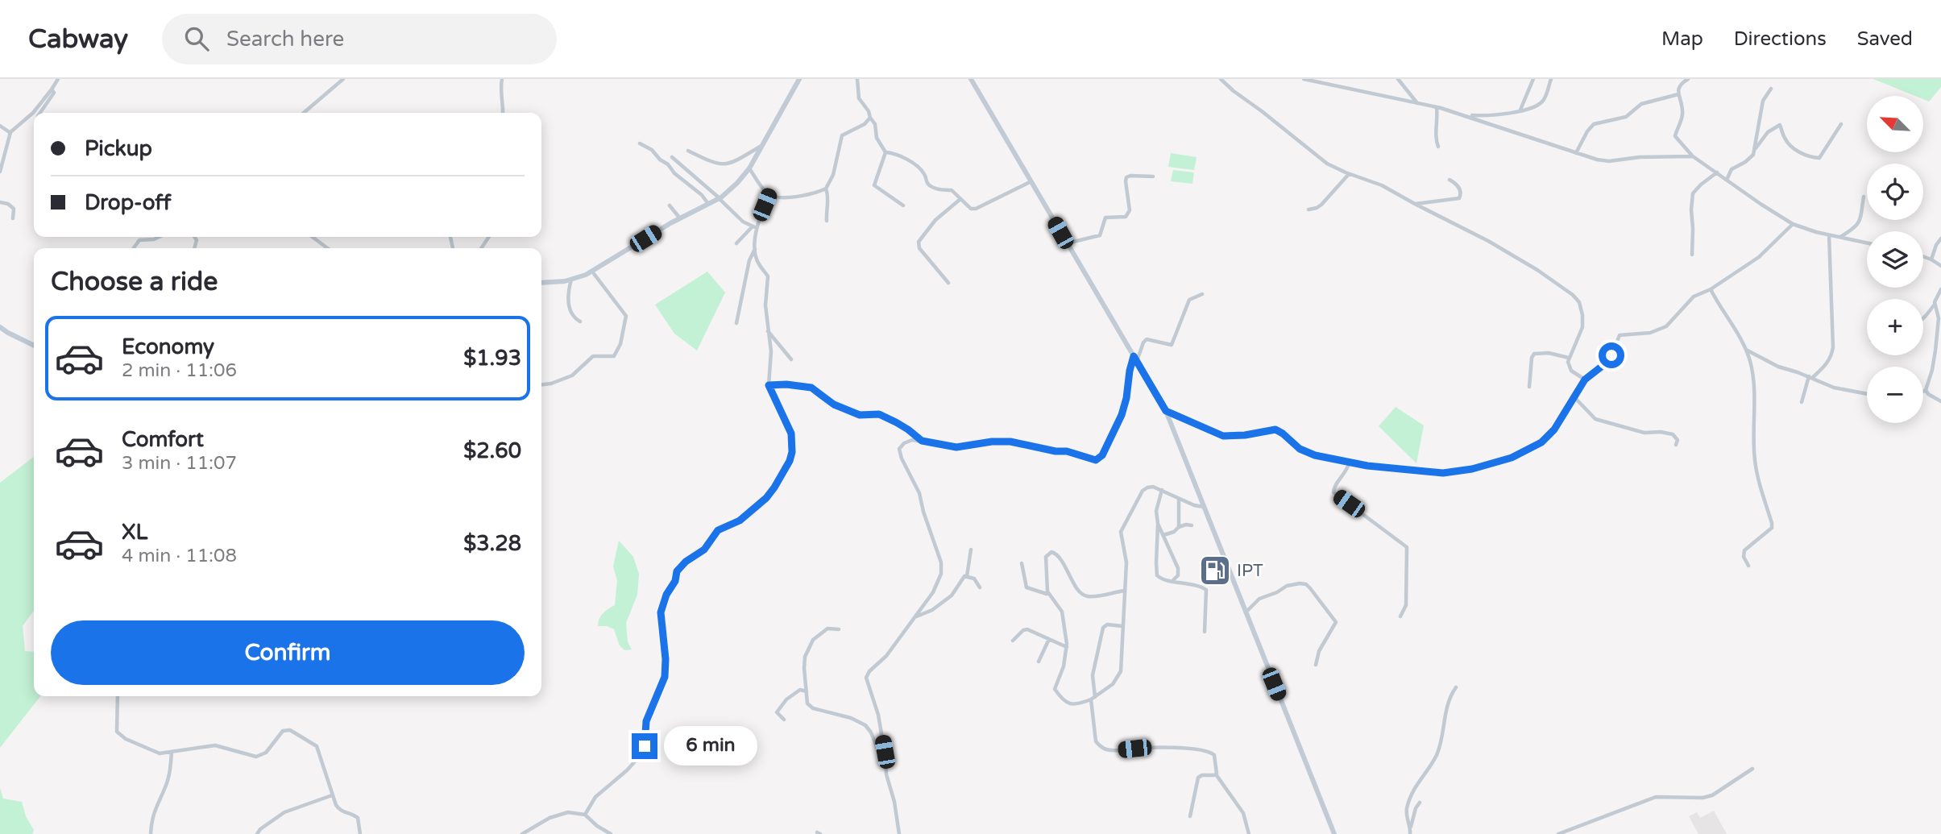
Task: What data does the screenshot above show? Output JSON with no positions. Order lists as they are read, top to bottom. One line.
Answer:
{"places":{"fuel station":["IPT"]},"north":"top left","page":{"header":"Cabway","search":"Search here","nav":["Map","Directions","Saved"],"map_buttons":["+","−"],"banner":["Pickup","Drop-off"],"heading":"Choose a ride","list":[{"name":"Economy","note":"2 min · 11:06","value":"$1.93"},{"name":"Comfort","note":"3 min · 11:07","value":"$2.60"},{"name":"XL","note":"4 min · 11:08","value":"$3.28"}],"buttons":"Confirm","bubble":"6 min"}}
